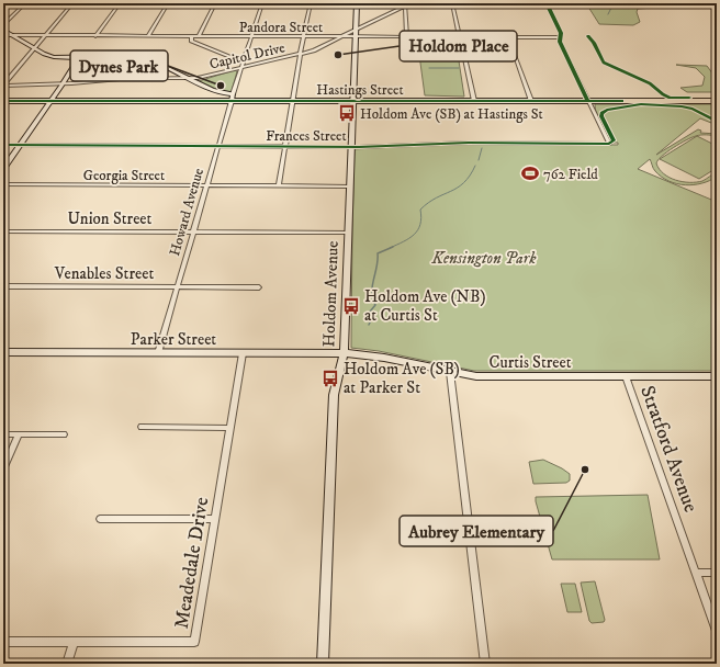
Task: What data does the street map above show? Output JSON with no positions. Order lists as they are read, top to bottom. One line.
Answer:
{"streets":{"main road":["Hastings Street"],"street":["Pandora Street","Capitol Drive","Frances Street","Georgia Street","Howard Avenue","Union Street","Venables Street","Holdom Avenue","Parker Street","Curtis Street","Stratford Avenue","Meadedale Drive"]},"crossings":[["Pandora Street","Capitol Drive"],["Pandora Street","Howard Avenue"],["Pandora Street","Holdom Avenue"],["Capitol Drive","Howard Avenue"],["Capitol Drive","Holdom Avenue"],["Hastings Street","Frances Street"],["Hastings Street","Howard Avenue"],["Hastings Street","Holdom Avenue"],["Frances Street","Howard Avenue"],["Frances Street","Holdom Avenue"],["Georgia Street","Howard Avenue"],["Georgia Street","Holdom Avenue"],["Howard Avenue","Union Street"],["Howard Avenue","Venables Street"],["Howard Avenue","Parker Street"],["Union Street","Holdom Avenue"],["Holdom Avenue","Parker Street"],["Holdom Avenue","Curtis Street"],["Parker Street","Curtis Street"],["Parker Street","Meadedale Drive"],["Curtis Street","Stratford Avenue"]],"parks":["Kensington Park"],"places":{"other":["Holdom Place","Dynes Park","Aubrey Elementary"],"bus stop":["Holdom Ave (SB) at Hastings St","Holdom Ave (NB) at Curtis St","Holdom Ave (SB) at Parker St"],"sports":["762 Field"]}}
